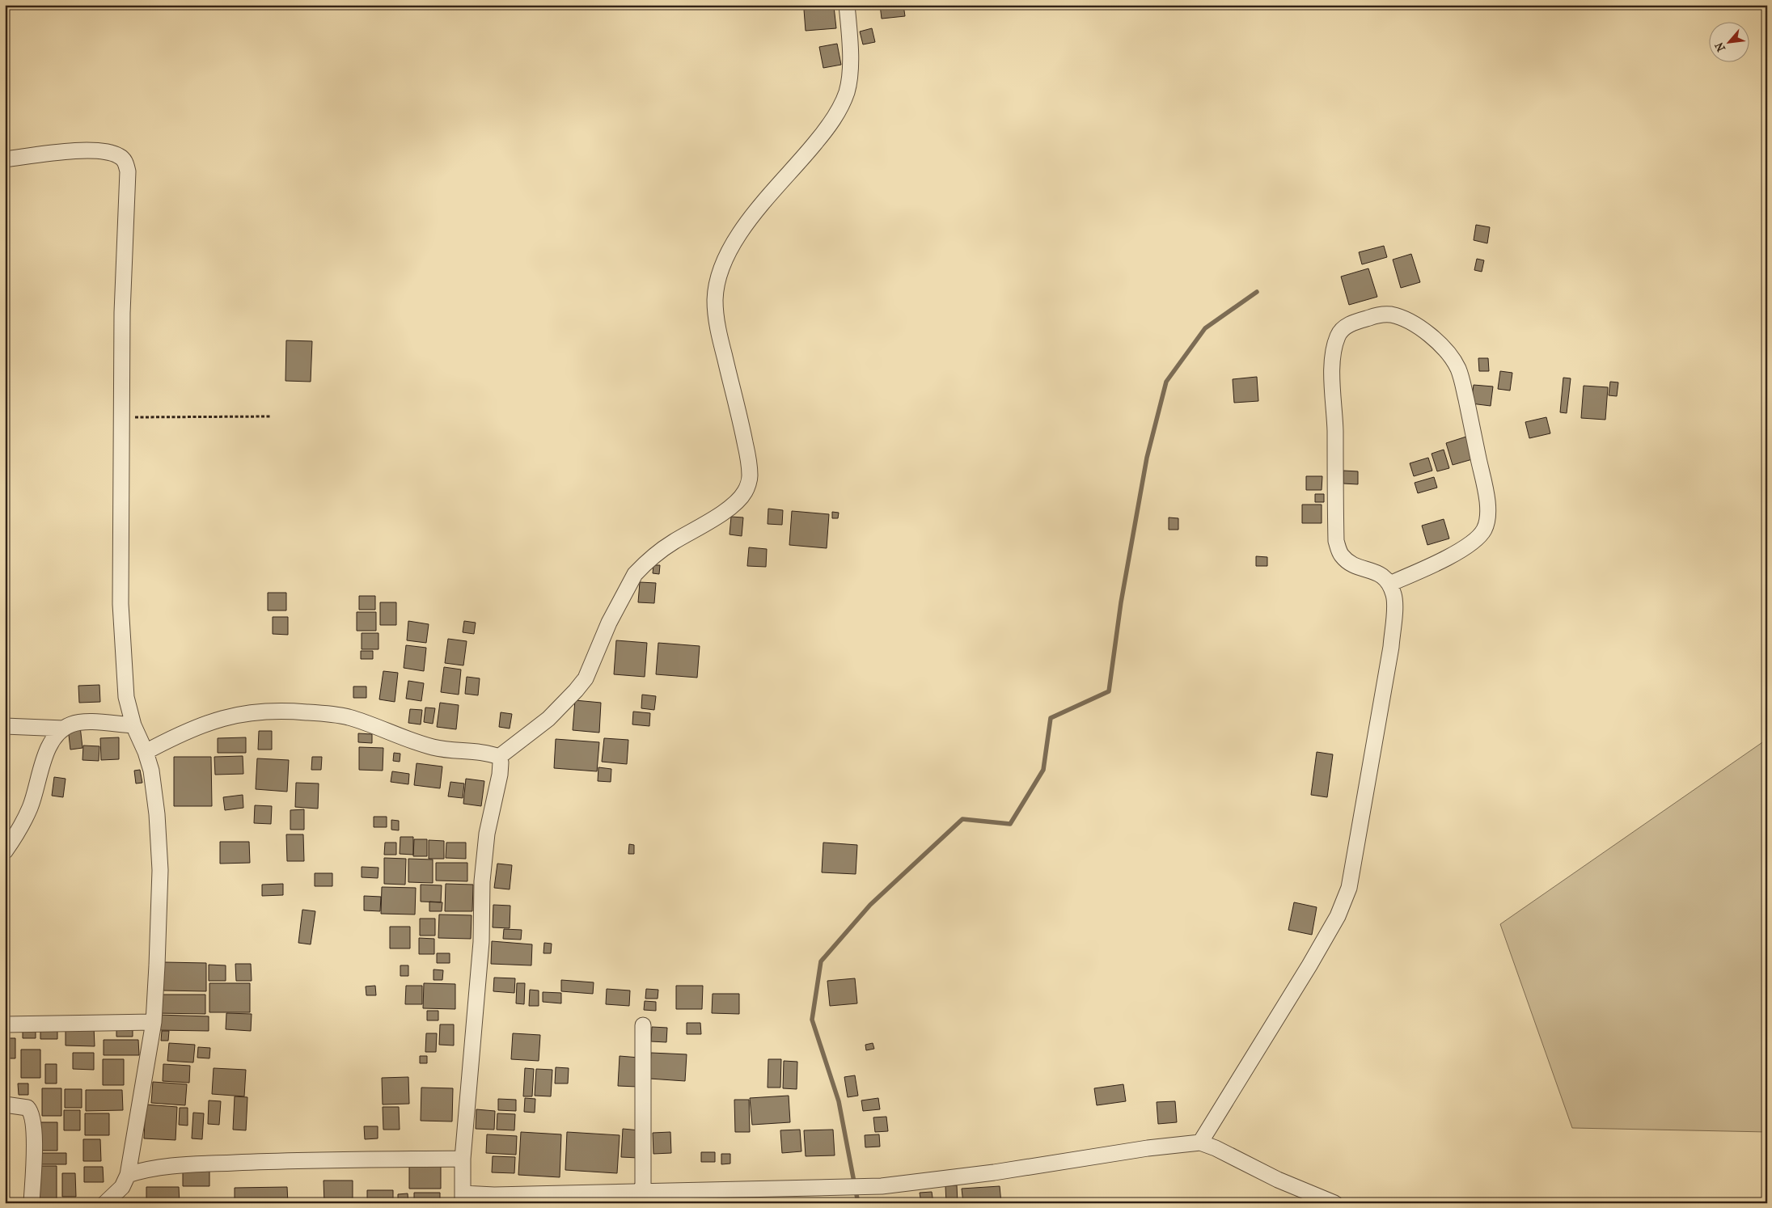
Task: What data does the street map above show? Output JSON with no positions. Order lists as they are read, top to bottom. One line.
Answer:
{"north":"bottom left"}
